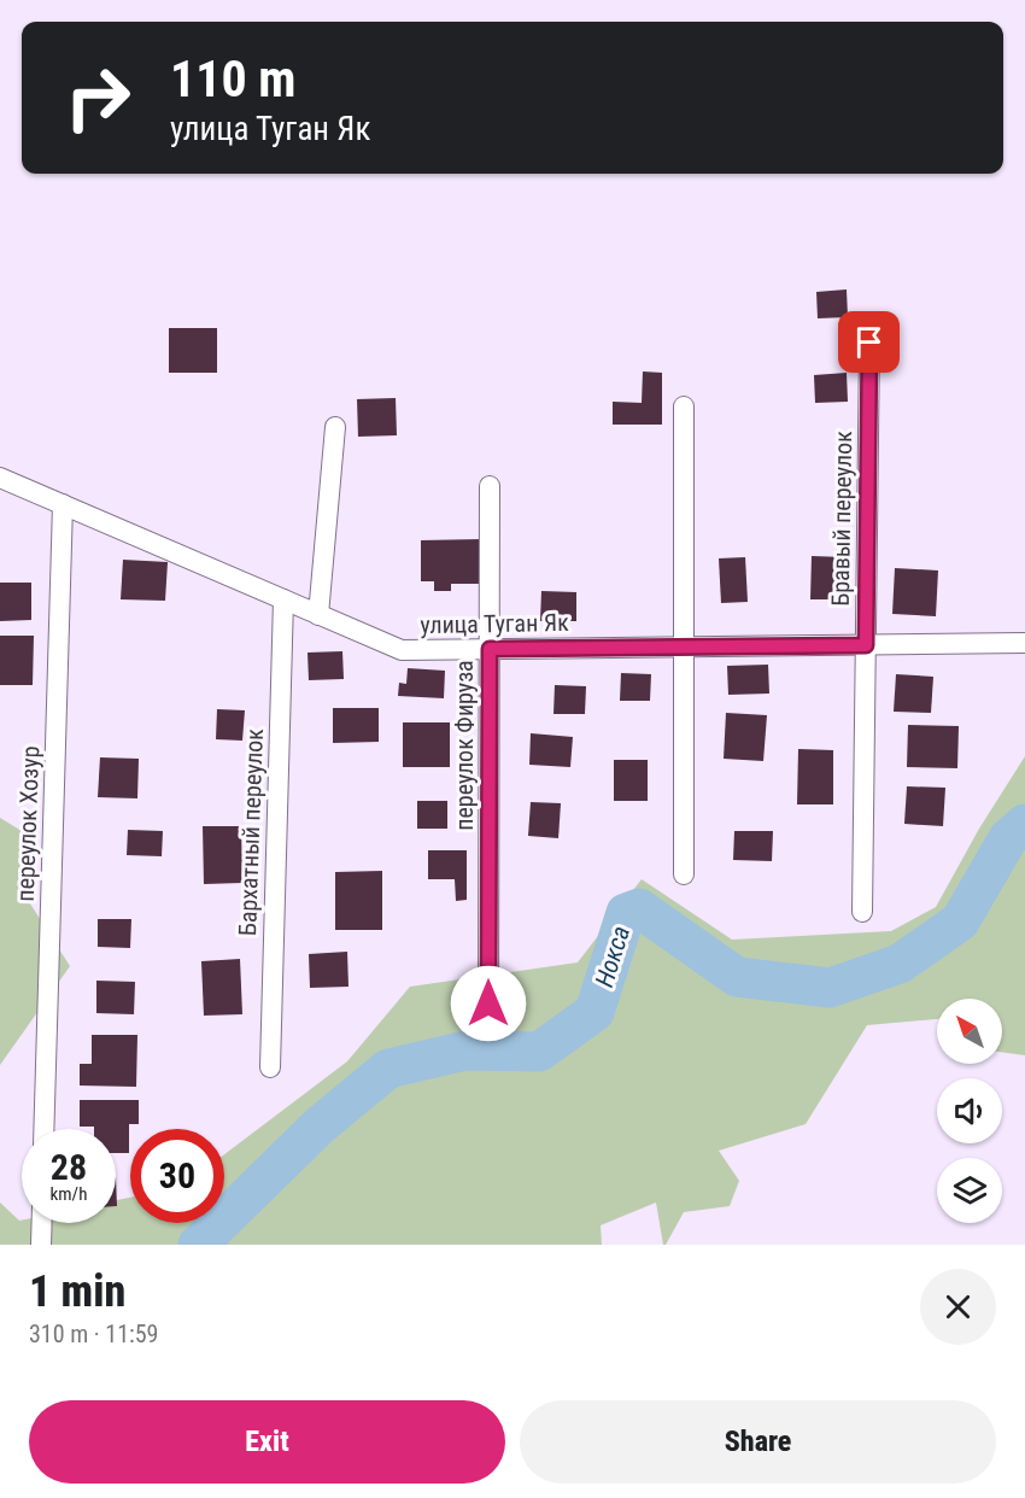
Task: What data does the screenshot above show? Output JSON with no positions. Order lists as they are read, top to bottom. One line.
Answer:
{"streets":{"street":["Бравый переулок","улица Туган Як","переулок Фируза","переулок Хозур","Бархатный переулок"]},"crossings":[["Бравый переулок","улица Туган Як"],["улица Туган Як","переулок Фируза"],["улица Туган Як","переулок Хозур"],["улица Туган Як","Бархатный переулок"]],"water":["Нокса"],"north":"top left","page":{"turn":["110 m","улица Туган Як"],"speed":"28 km/h","limit":"30","heading":["1 min","310 m · 11:59"],"buttons":["Exit","Share"]}}
